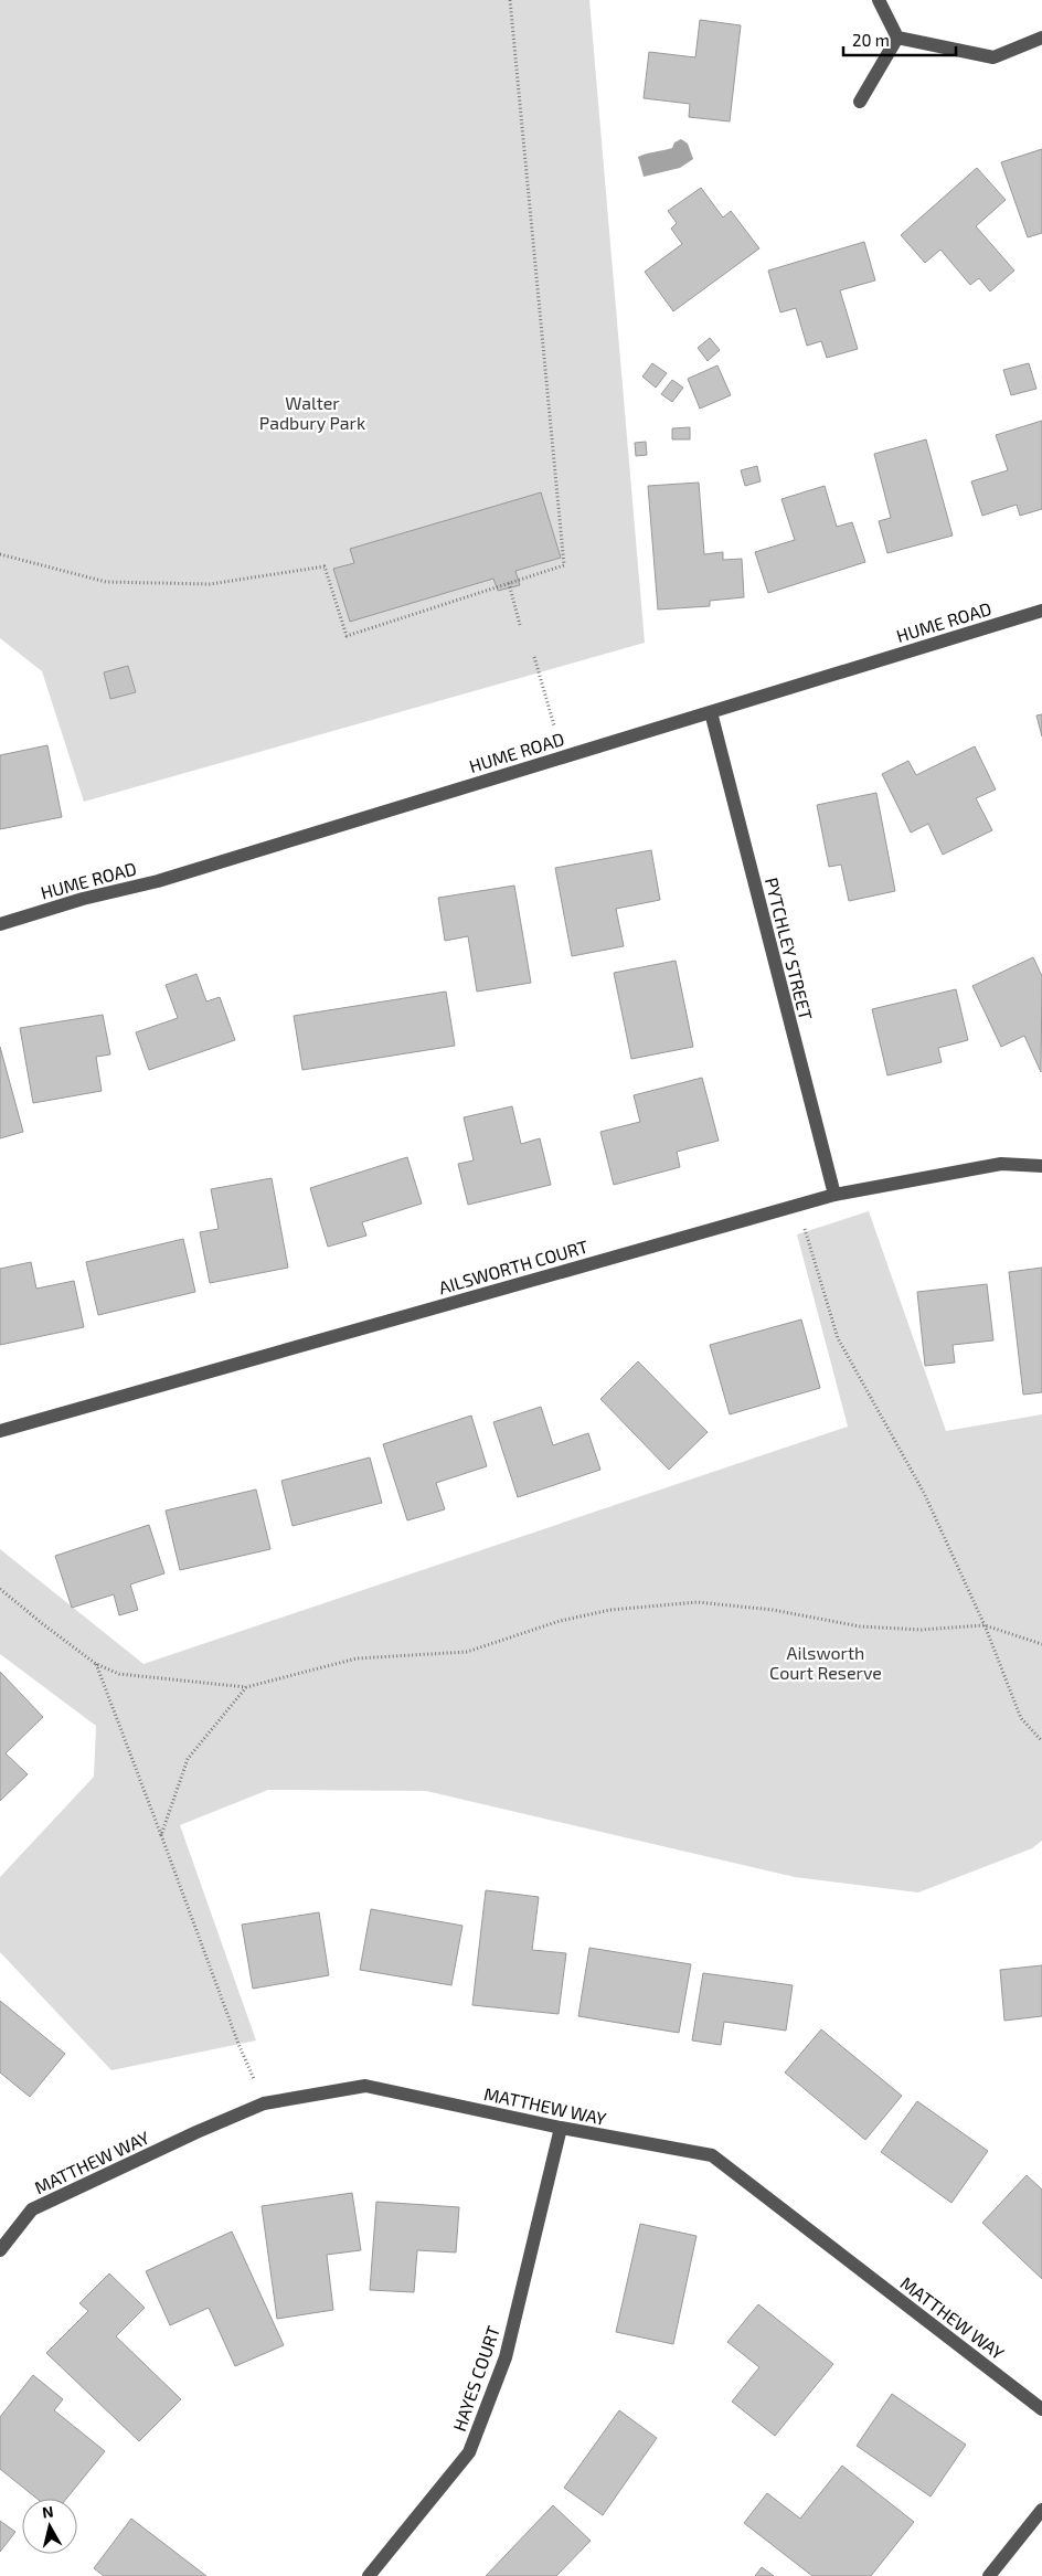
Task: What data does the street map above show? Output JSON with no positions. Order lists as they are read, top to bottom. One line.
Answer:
{"streets":{"street":["HUME ROAD","PYTCHLEY STREET","AILSWORTH COURT","MATTHEW WAY","HAYES COURT"]},"crossings":[["HUME ROAD","PYTCHLEY STREET"],["PYTCHLEY STREET","AILSWORTH COURT"],["MATTHEW WAY","HAYES COURT"]],"parks":["Walter Padbury Park","Ailsworth Court Reserve"],"scale_bar":"20 m","north":"top"}
